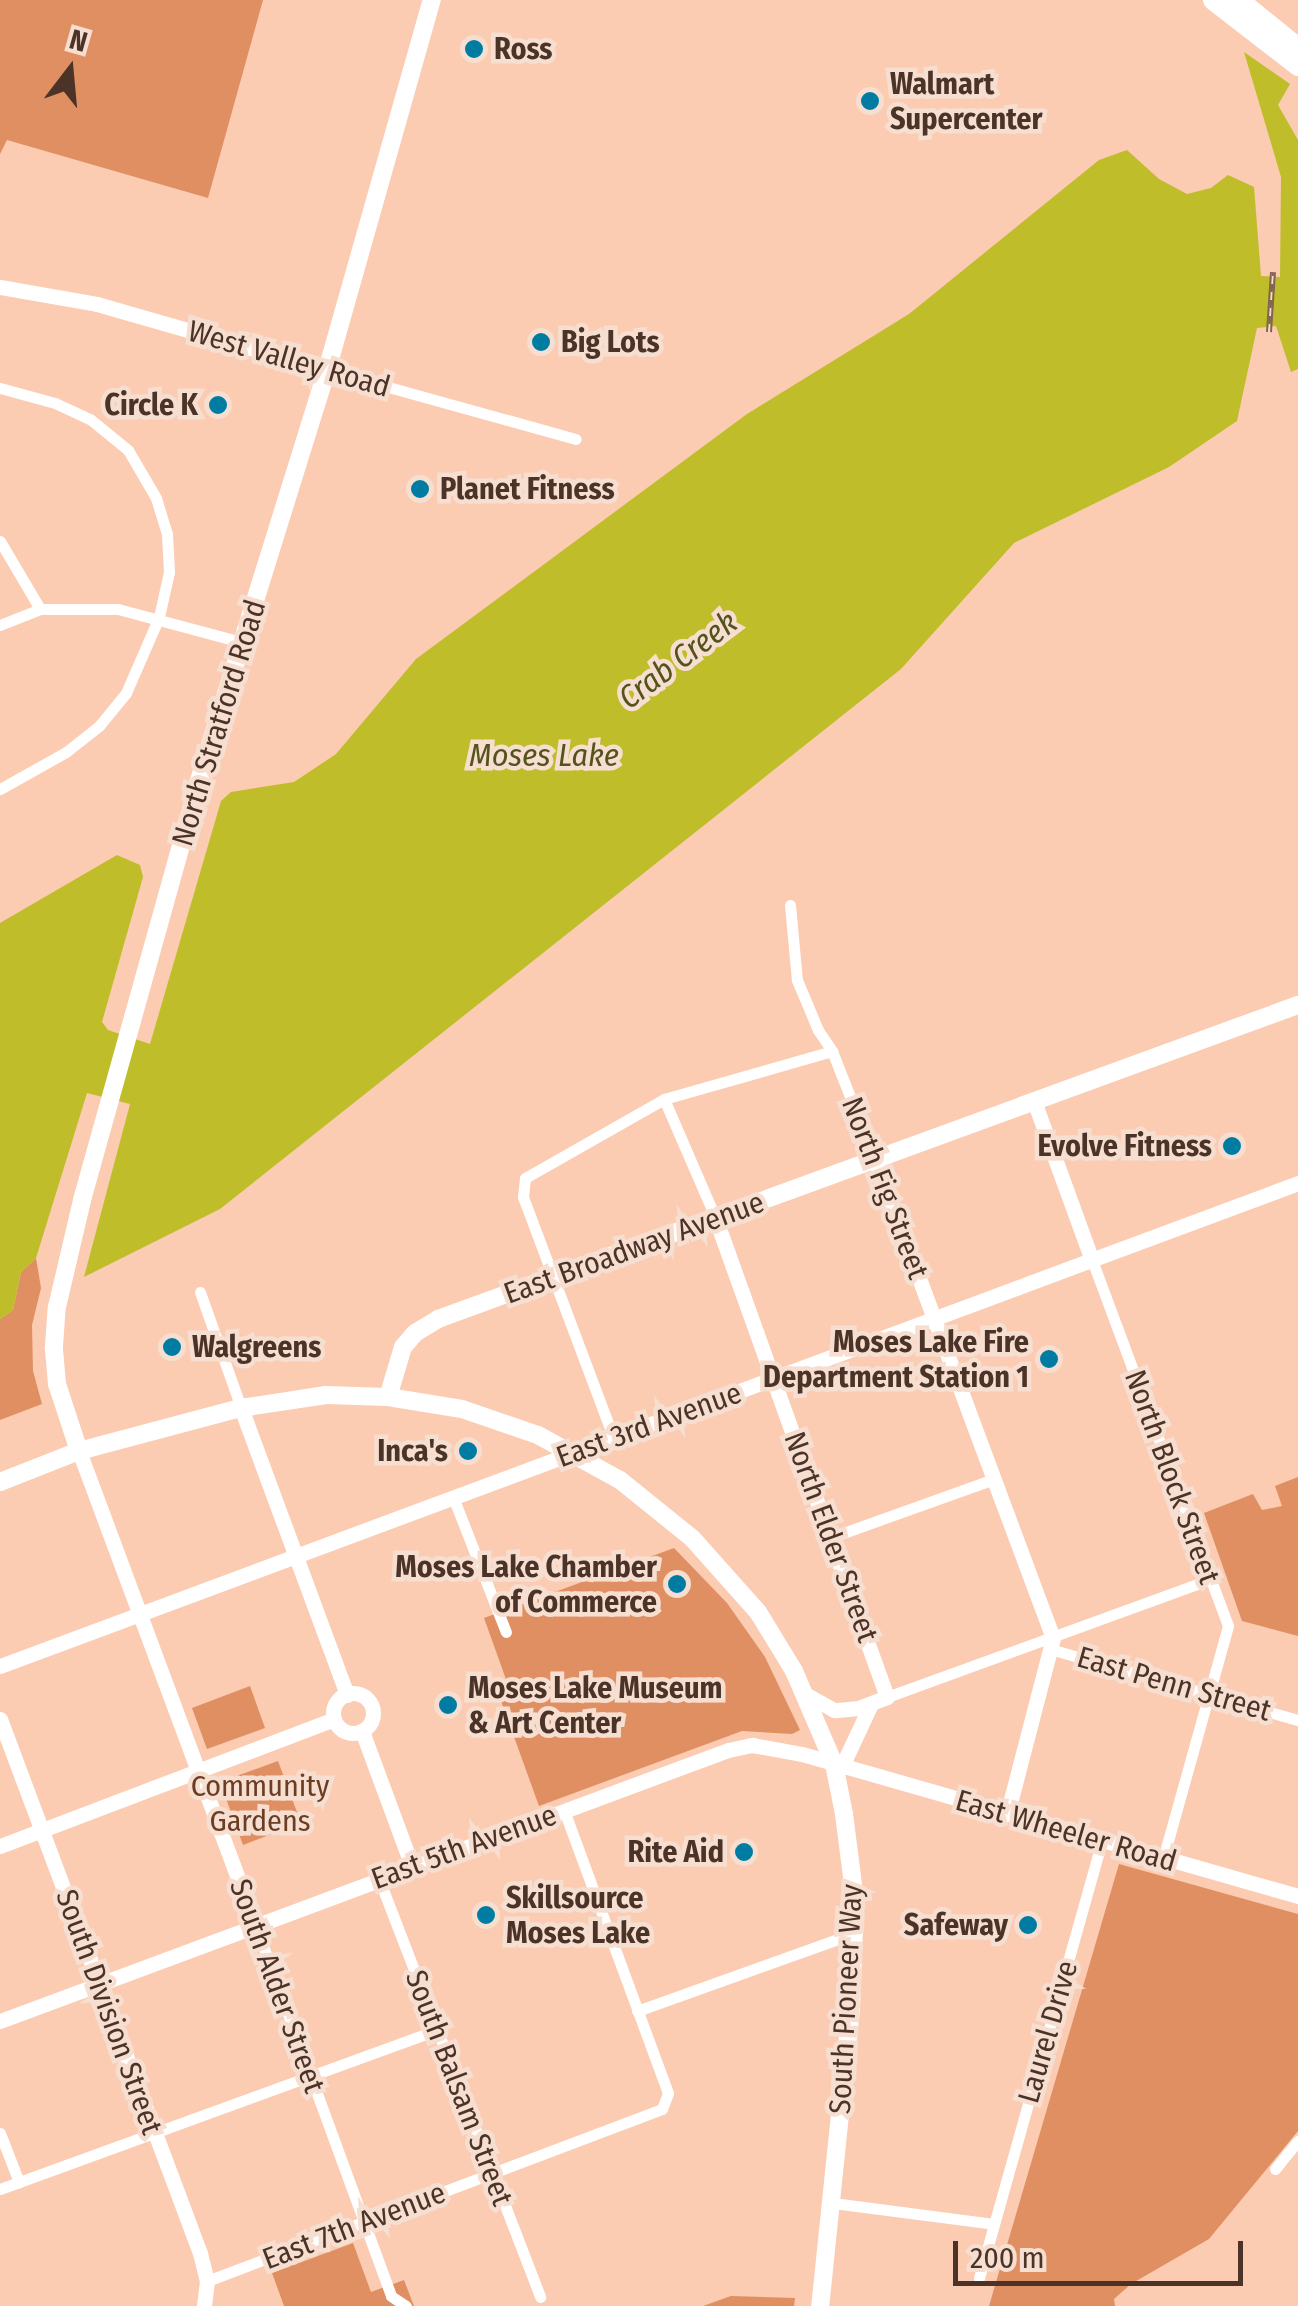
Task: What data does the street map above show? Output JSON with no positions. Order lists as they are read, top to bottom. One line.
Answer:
{"streets":{"main road":["West Valley Road","North Stratford Road","North Fig Street","East Broadway Avenue","East 3rd Avenue","North Block Street","North Elder Street","East Wheeler Road","East 5th Avenue","South Alder Street","South Pioneer Way","South Division Street"],"street":["East Penn Street","Laurel Drive","South Balsam Street","East 7th Avenue"]},"crossings":[["West Valley Road","North Stratford Road"],["North Stratford Road","South Alder Street"],["North Fig Street","East Broadway Avenue"],["North Fig Street","East 3rd Avenue"],["North Fig Street","East Penn Street"],["East Broadway Avenue","North Block Street"],["East Broadway Avenue","North Elder Street"],["East Broadway Avenue","South Pioneer Way"],["East 3rd Avenue","North Block Street"],["East 3rd Avenue","North Elder Street"],["East 3rd Avenue","South Alder Street"],["East 3rd Avenue","South Pioneer Way"],["North Block Street","East Penn Street"],["North Block Street","East Wheeler Road"],["East Wheeler Road","East 5th Avenue"],["East Wheeler Road","South Pioneer Way"],["East Wheeler Road","Laurel Drive"],["East 5th Avenue","South Alder Street"],["East 5th Avenue","South Pioneer Way"],["East 5th Avenue","South Division Street"],["East 5th Avenue","South Balsam Street"],["South Alder Street","East 7th Avenue"],["South Division Street","East 7th Avenue"],["South Balsam Street","East 7th Avenue"]],"water":["Crab Creek","Moses Lake"],"parks":["Community Gardens"],"places":["Ross","Walmart Supercenter","Big Lots","Circle K","Planet Fitness","Evolve Fitness","Walgreens","Moses Lake Fire Department Station 1","Inca's","Moses Lake Chamber of Commerce","Moses Lake Museum & Art Center","Rite Aid","Skillsource Moses Lake","Safeway"],"scale_bar":"200 m","north":"top"}
